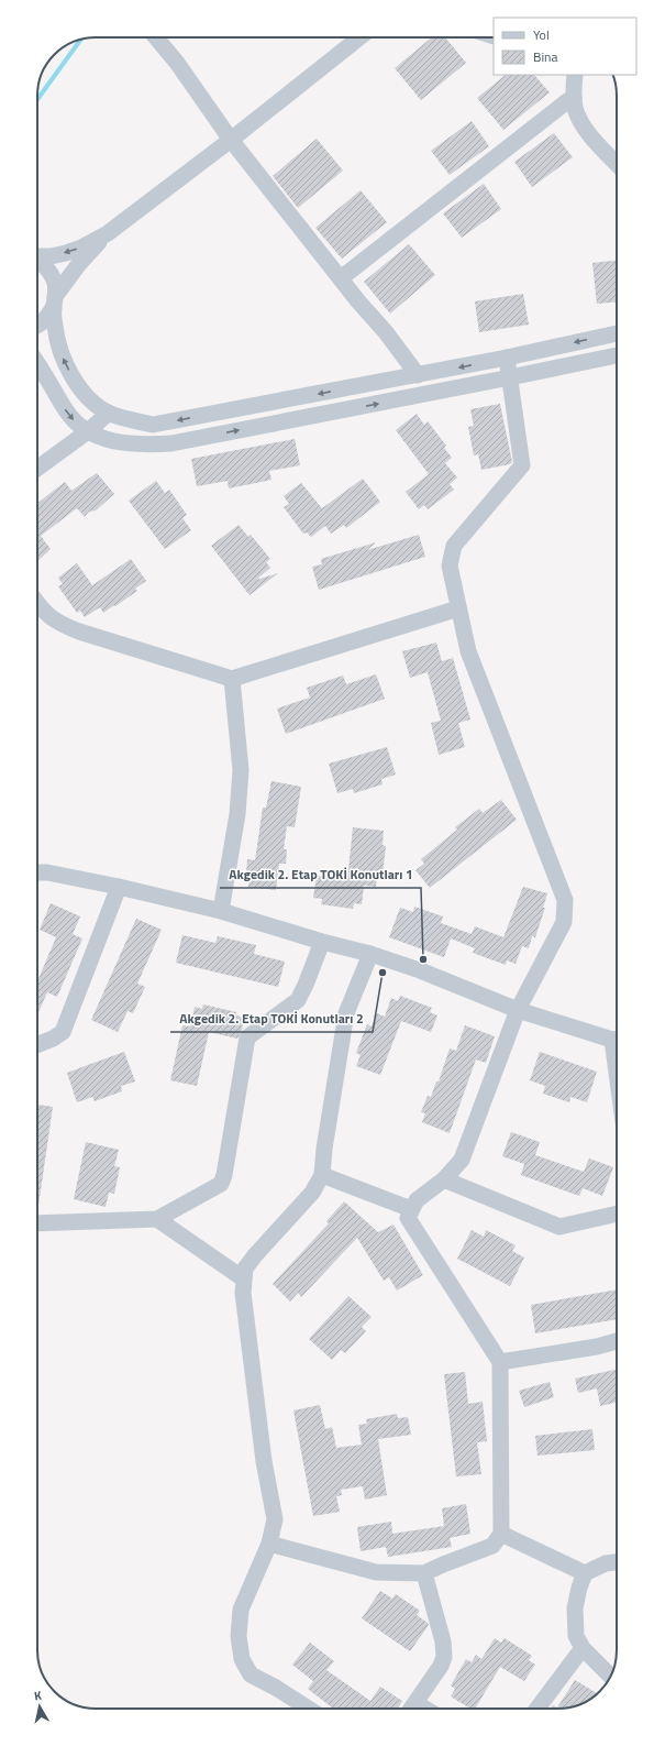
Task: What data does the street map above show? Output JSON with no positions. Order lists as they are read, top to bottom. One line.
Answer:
{"places":["Akgedik 2. Etap TOKİ Konutları 1","Akgedik 2. Etap TOKİ Konutları 2"],"legend":["Yol","Bina"],"north":"top"}
